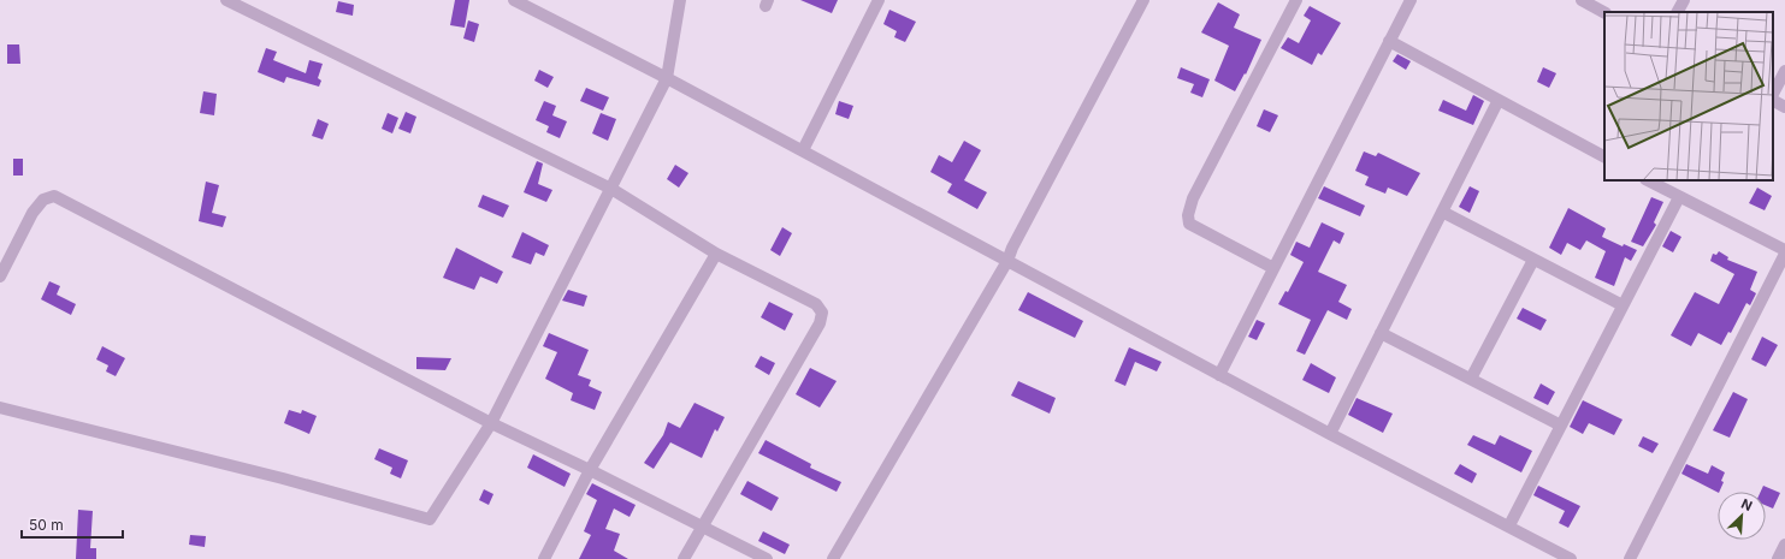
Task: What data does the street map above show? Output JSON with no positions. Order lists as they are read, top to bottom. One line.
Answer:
{"scale_bar":"50 m","north":"top right"}
